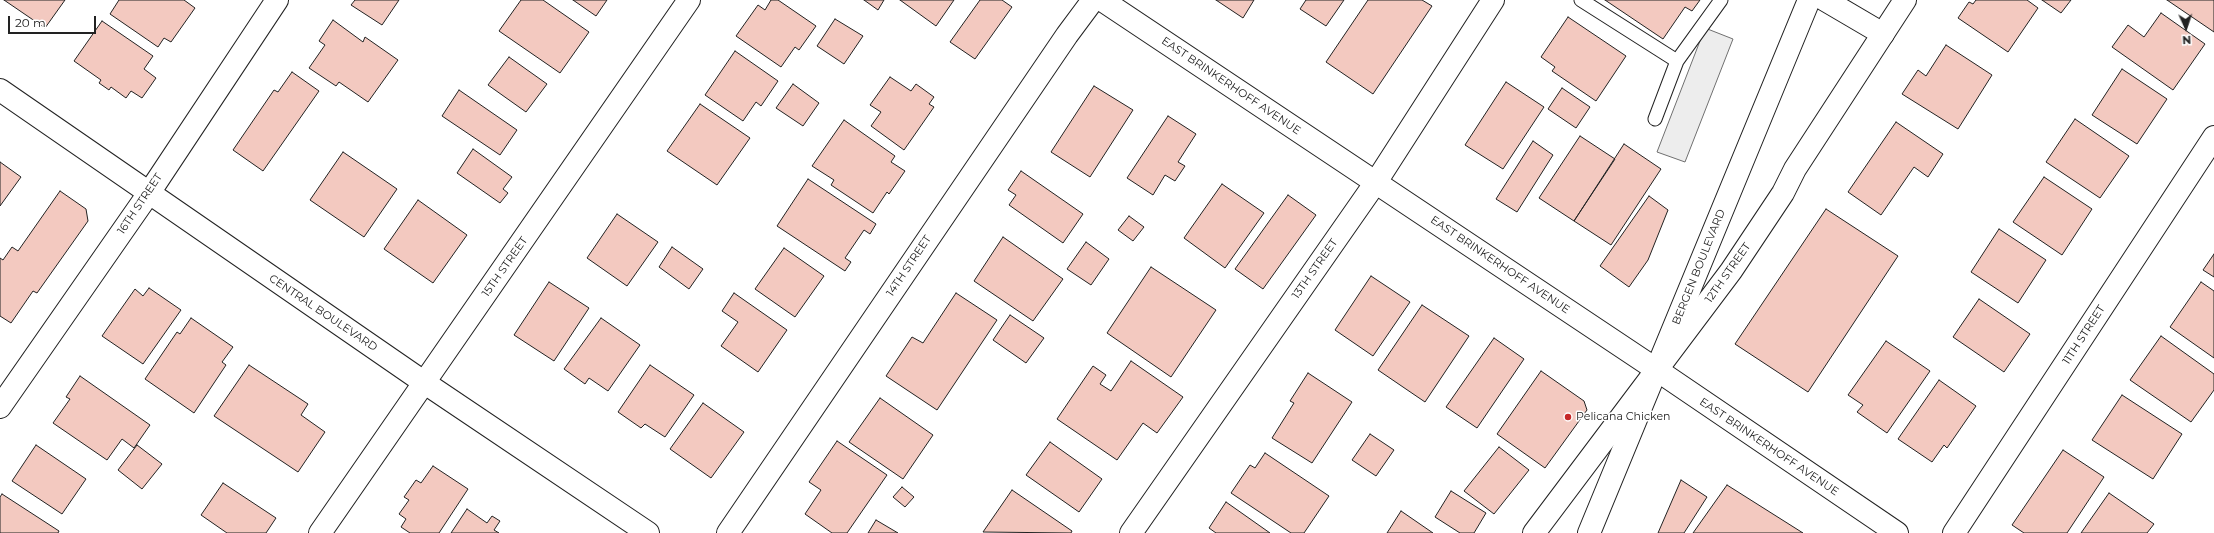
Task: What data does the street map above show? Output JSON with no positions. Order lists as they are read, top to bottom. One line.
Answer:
{"streets":{"street":["EAST BRINKERHOFF AVENUE","16TH STREET","14TH STREET","15TH STREET","BERGEN BOULEVARD","13TH STREET","12TH STREET","CENTRAL BOULEVARD","11TH STREET"]},"crossings":[["EAST BRINKERHOFF AVENUE","BERGEN BOULEVARD"],["EAST BRINKERHOFF AVENUE","13TH STREET"],["EAST BRINKERHOFF AVENUE","12TH STREET"],["16TH STREET","CENTRAL BOULEVARD"],["15TH STREET","CENTRAL BOULEVARD"],["BERGEN BOULEVARD","12TH STREET"]],"places":["Pelicana Chicken"],"scale_bar":"20 m","north":"bottom"}
